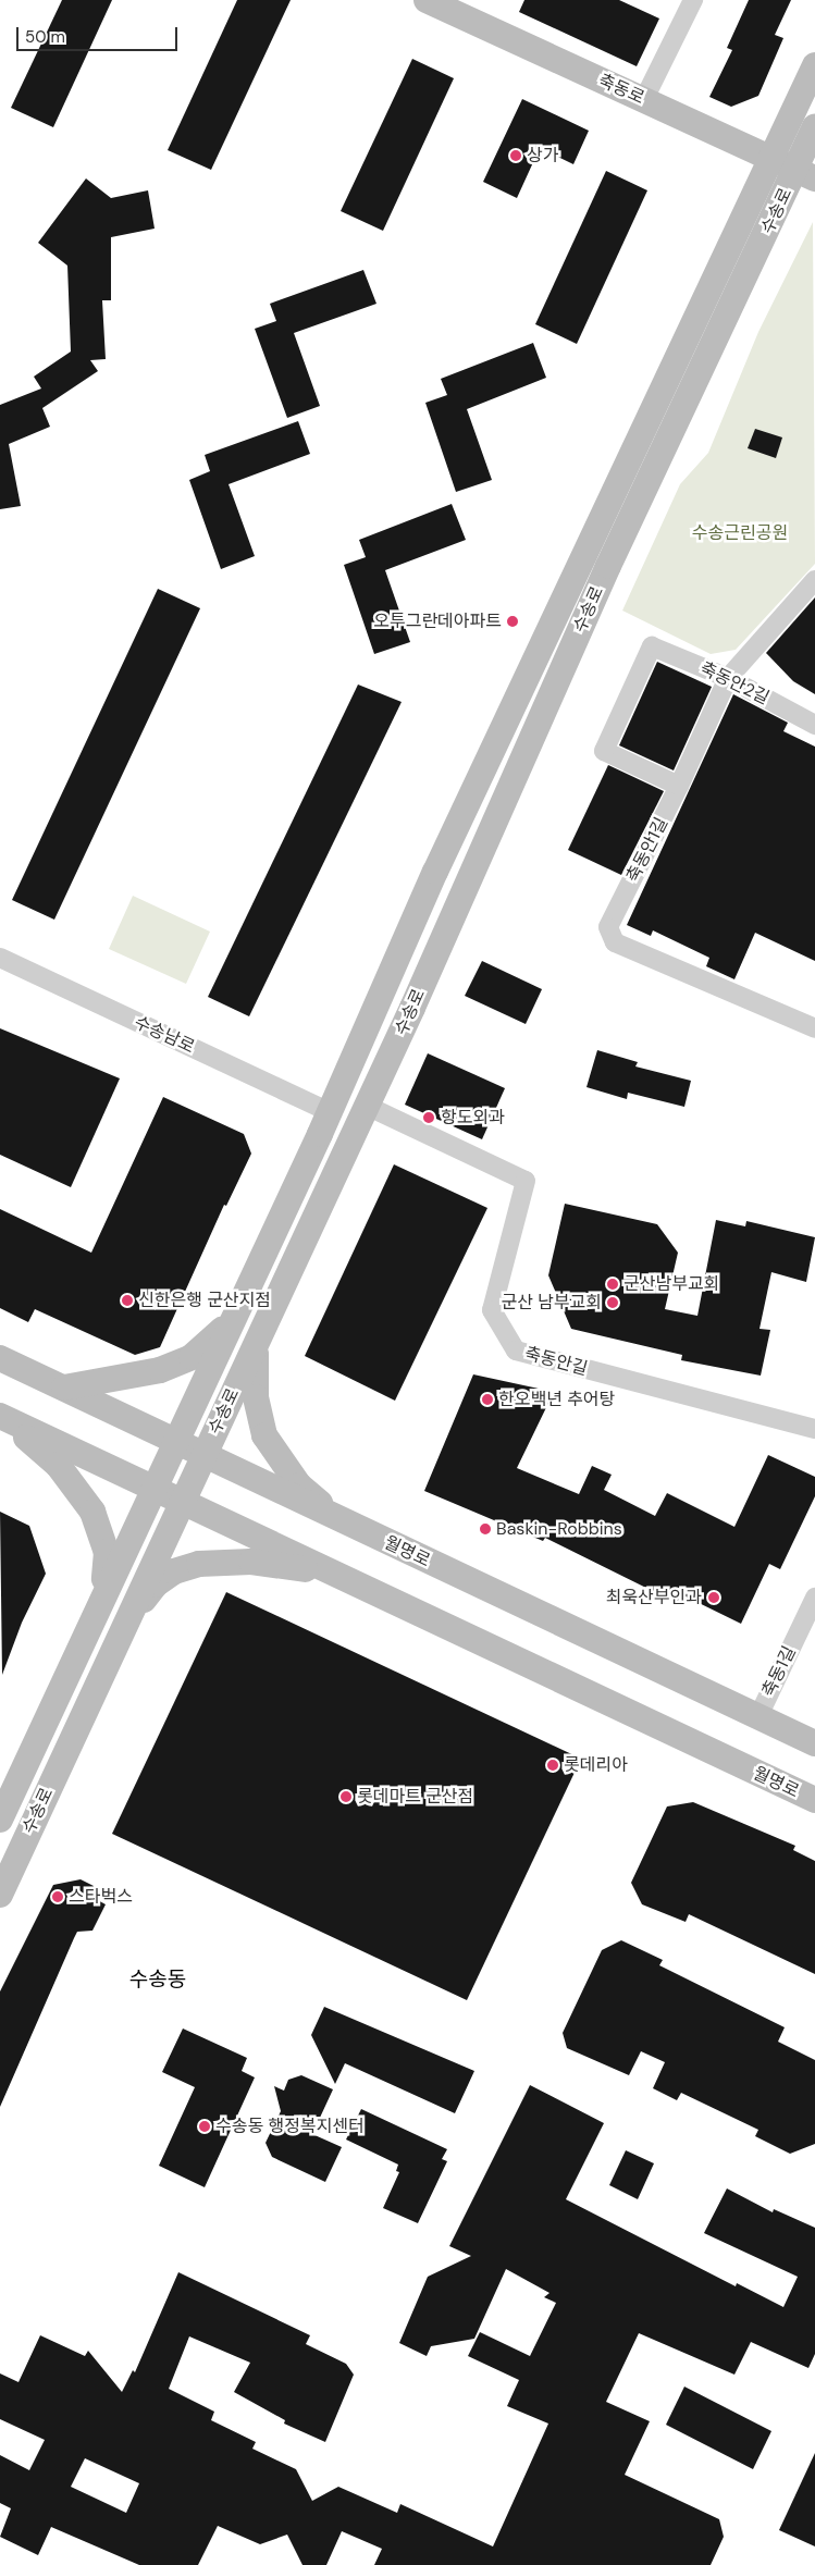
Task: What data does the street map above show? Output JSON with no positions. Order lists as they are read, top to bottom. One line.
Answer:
{"streets":{"street":["축동로","수송로","축동안2길","축동안1길","수송남로","축동안길","월명로","축동1길"]},"crossings":[["축동로","수송로"],["수송로","수송남로"],["수송로","축동안길"],["수송로","월명로"],["축동안2길","축동안1길"],["월명로","축동1길"]],"districts":["수송동"],"parks":["수송근린공원"],"places":["상가","오투그란데아파트","항도외과","군산남부교회","신한은행 군산지점","군산 남부교회","한오백년 추어탕","Baskin-Robbins","최욱산부인과","롯데리아","롯데마트 군산점","스타벅스","수송동 행정복지센터"],"scale_bar":"50 m"}
